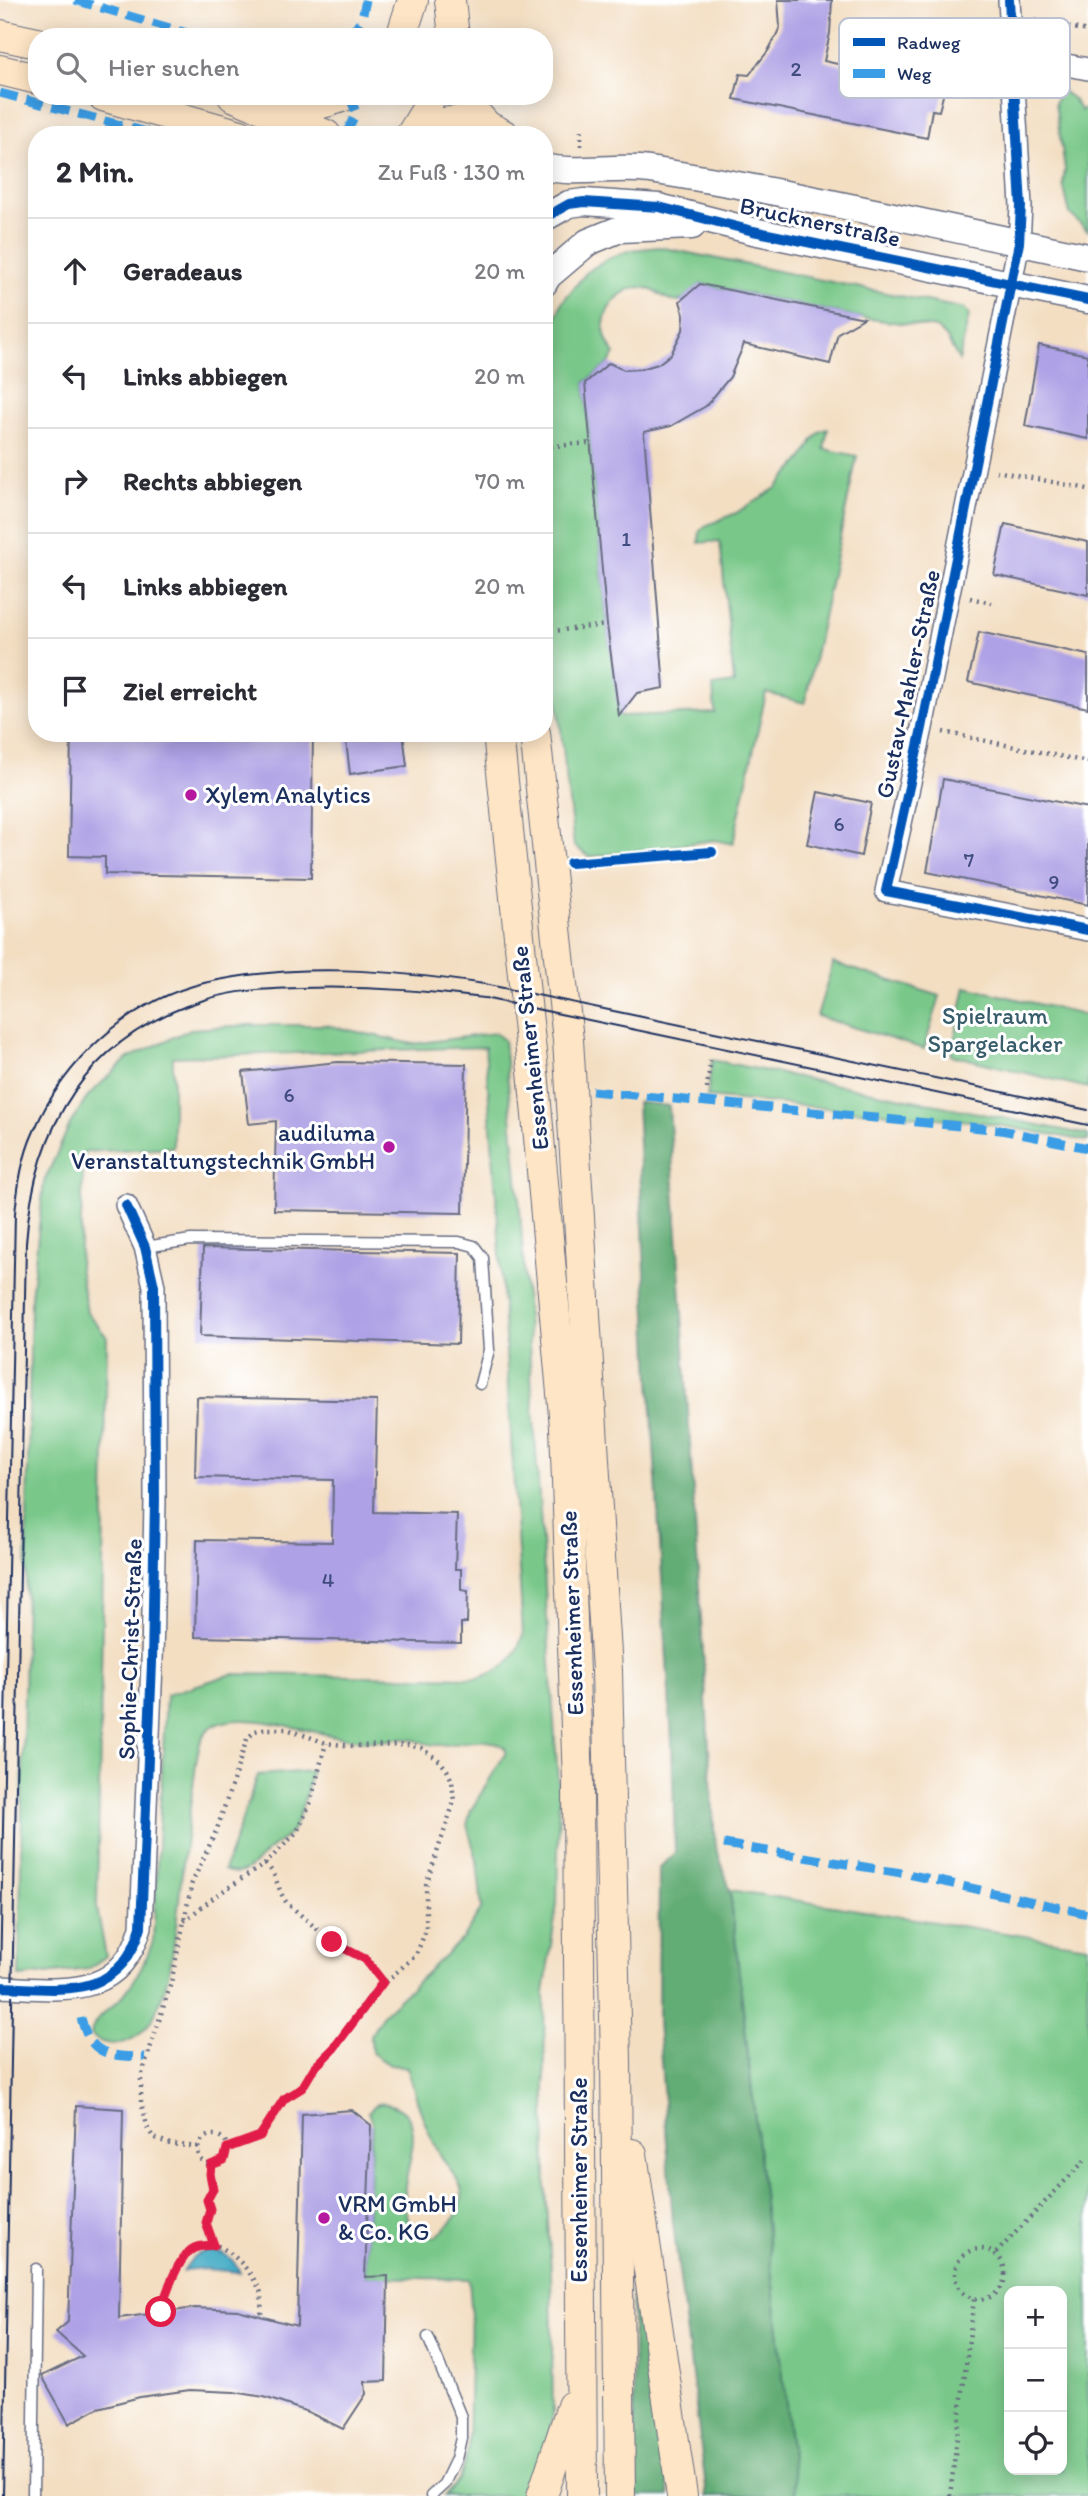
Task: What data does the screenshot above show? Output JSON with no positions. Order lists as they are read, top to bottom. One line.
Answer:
{"streets":{"main road":["Essenheimer Straße"],"street":["Brucknerstraße","Gustav-Mahler-Straße","Sophie-Christ-Straße"]},"crossings":[["Brucknerstraße","Gustav-Mahler-Straße"]],"parks":["Spielraum Spargelacker"],"places":["Xylem Analytics","audiluma Veranstaltungstechnik GmbH","VRM GmbH & Co. KG"],"house_numbers":["2","1","6","7","9","6","4"],"legend":["Radweg","Weg"],"page":{"search":"Hier suchen","heading":["2 Min.","Zu Fuß · 130 m"],"list":[["Geradeaus","20 m"],["Links abbiegen","20 m"],["Rechts abbiegen","70 m"],["Links abbiegen","20 m"],"Ziel erreicht"],"map_buttons":["+","−"]}}
